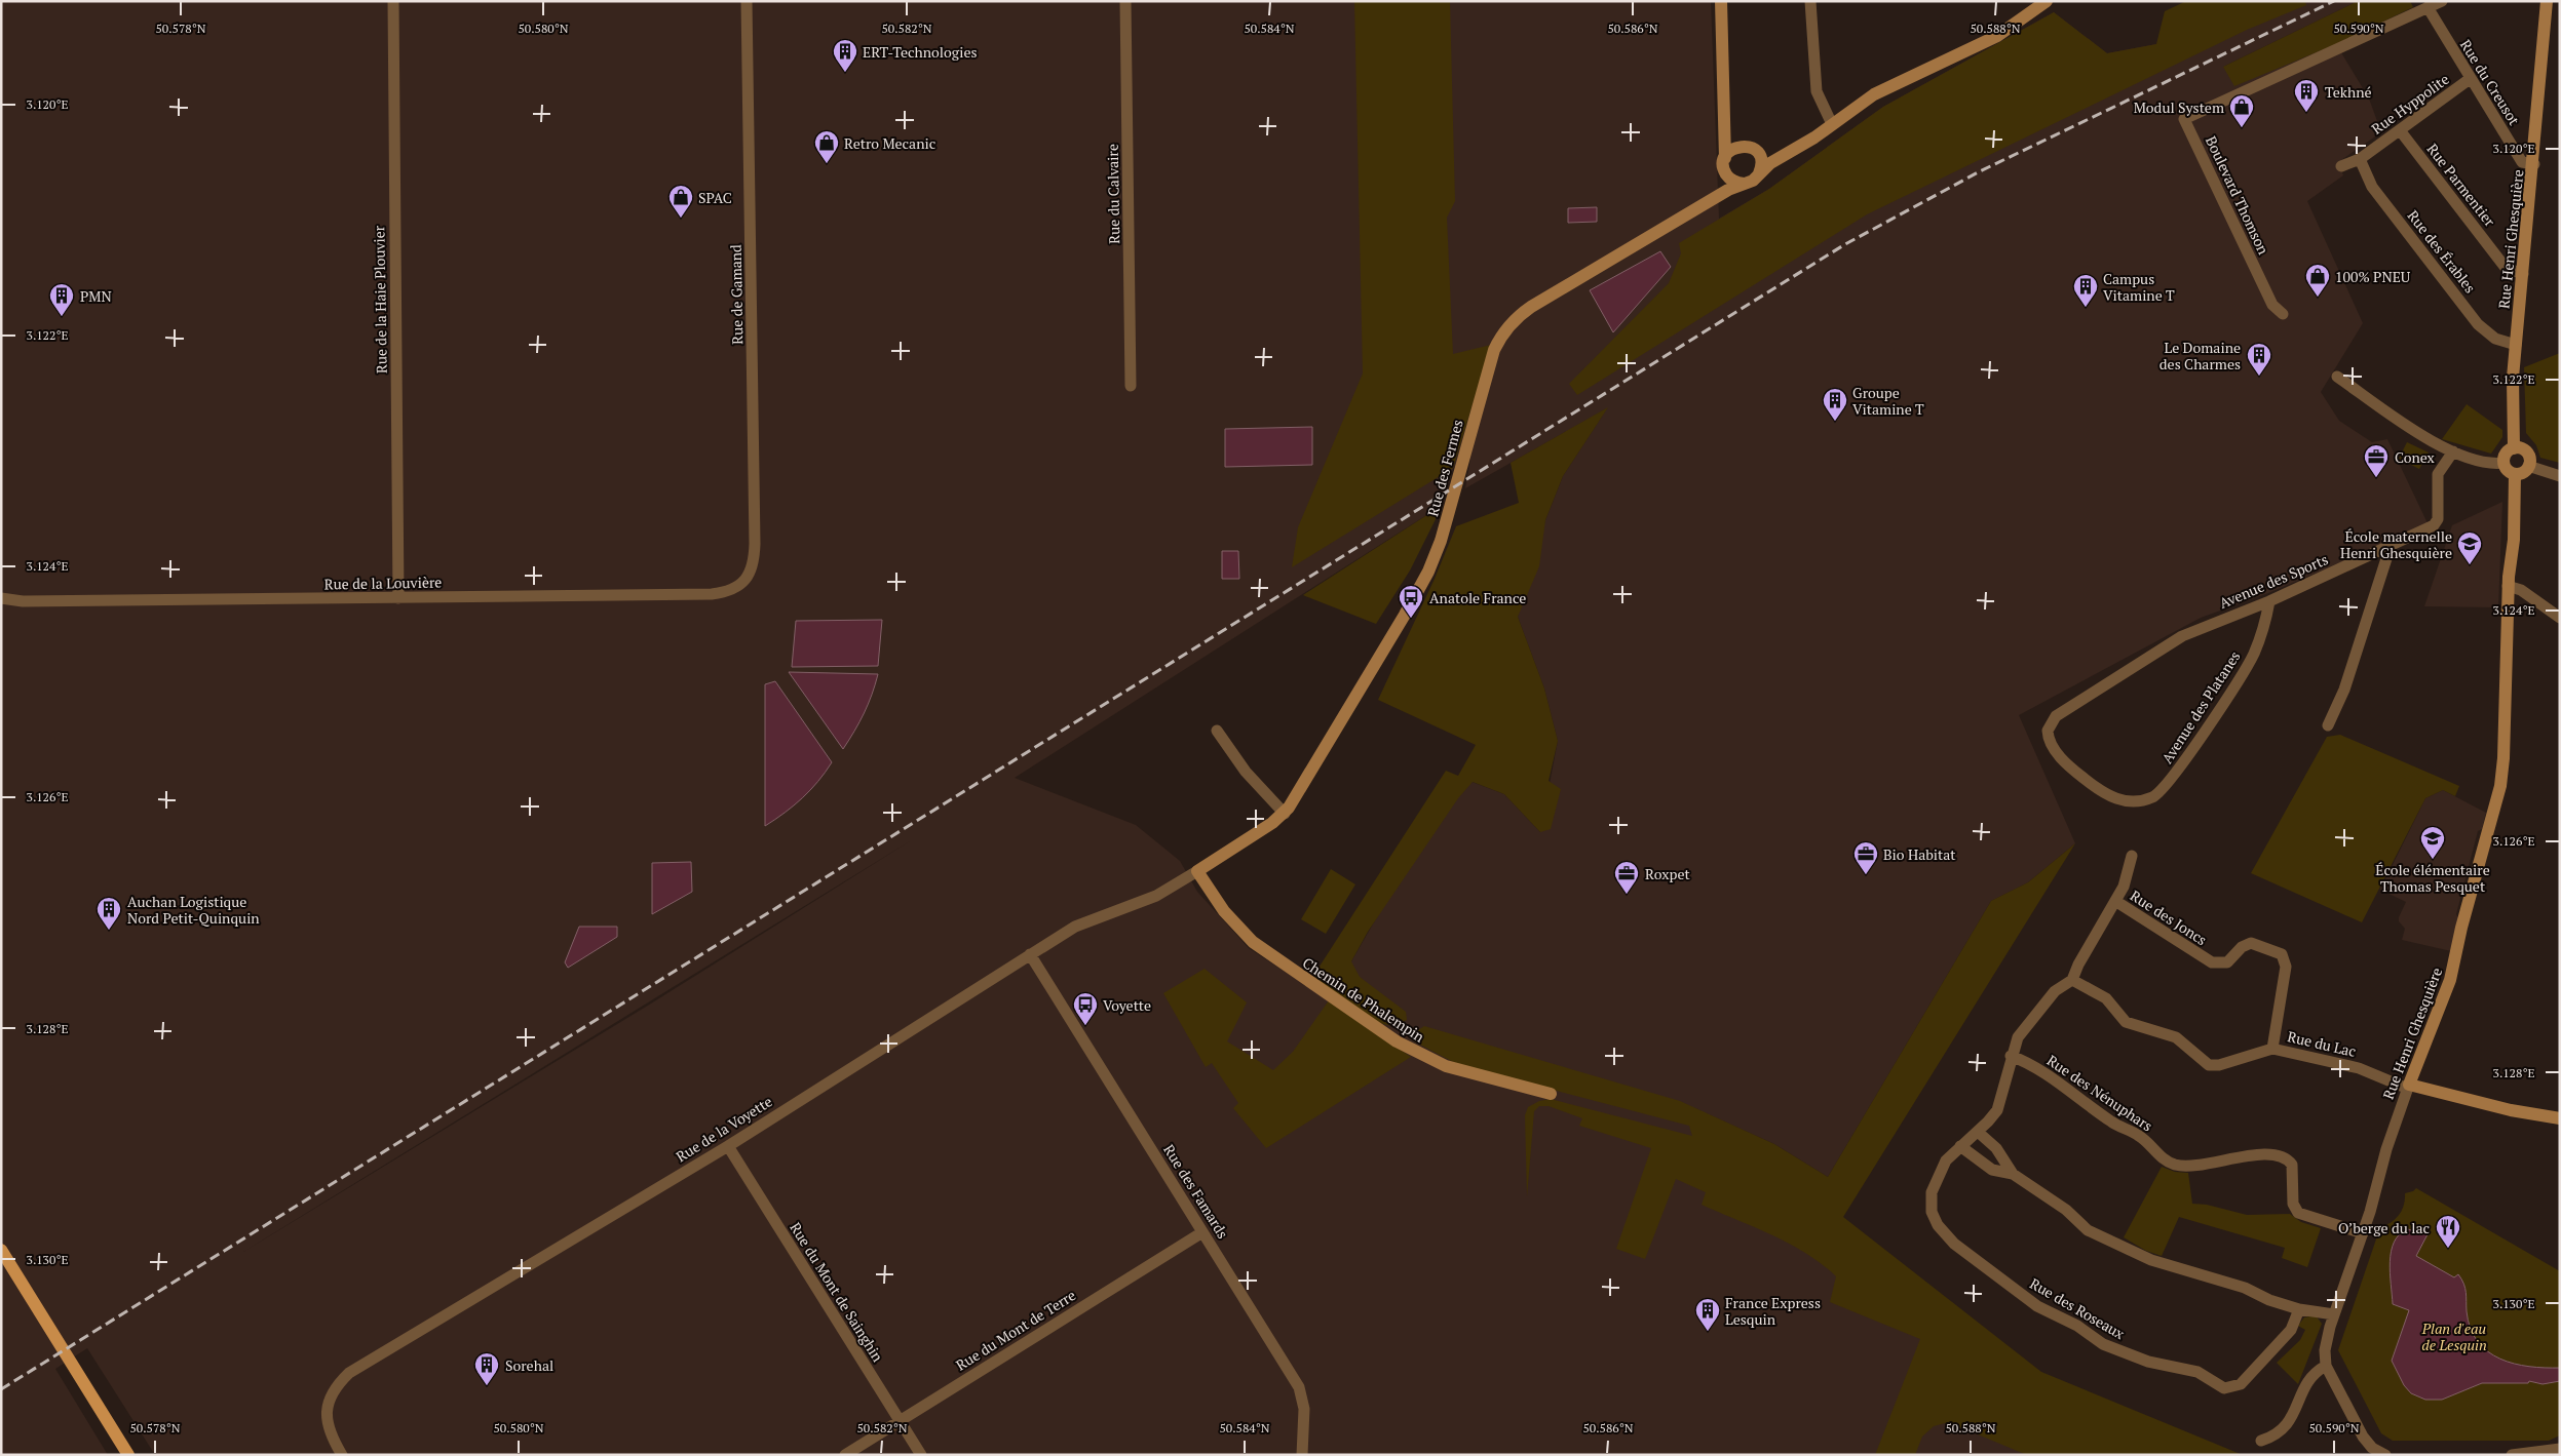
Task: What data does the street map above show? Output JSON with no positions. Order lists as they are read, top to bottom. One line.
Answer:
{"streets":{"street":["Rue du Creusot","Rue Hyppolite","Rue Parmentier","Rue du Calvaire","Boulevard Thomson","Rue Henri Ghesquière","Rue des Érables","Rue de Gamand","Rue de la Haie Plouvier","Rue des Fermes","Avenue des Sports","Rue de la Louvière","Avenue des Platanes","Rue des Joncs","Chemin de Phalempin","Rue du Lac","Rue des Nénuphars","Rue de la Voyette","Rue des Famards","Rue du Mont de Sainghin","Rue des Roseaux","Rue du Mont de Terre"]},"crossings":[["Rue du Creusot","Rue Hyppolite"],["Rue du Creusot","Boulevard Thomson"],["Rue du Creusot","Rue Henri Ghesquière"],["Rue Hyppolite","Rue Parmentier"],["Rue Hyppolite","Rue des Érables"],["Rue Parmentier","Rue Henri Ghesquière"],["Rue Henri Ghesquière","Rue des Érables"],["Rue Henri Ghesquière","Rue du Lac"],["Rue Henri Ghesquière","Rue des Nénuphars"],["Rue de Gamand","Rue de la Louvière"],["Rue de la Haie Plouvier","Rue de la Louvière"],["Rue des Fermes","Chemin de Phalempin"],["Rue des Fermes","Rue de la Voyette"],["Avenue des Sports","Avenue des Platanes"],["Rue des Joncs","Rue du Lac"],["Chemin de Phalempin","Rue de la Voyette"],["Rue de la Voyette","Rue des Famards"],["Rue de la Voyette","Rue du Mont de Sainghin"],["Rue des Famards","Rue du Mont de Terre"],["Rue du Mont de Sainghin","Rue du Mont de Terre"]],"parks":["Plan d'eau de Lesquin"],"places":{"building":["ERT-Technologies","Tekhné","Campus Vitamine T","PMN","Le Domaine des Charmes","Groupe Vitamine T","Auchan Logistique Nord Petit-Quinquin","France Express Lesquin","Sorehal"],"shop":["Modul System","Retro Mecanic","SPAC","100% PNEU"],"office":["Conex","Bio Habitat","Roxpet"],"school or university":["École maternelle Henri Ghesquière","École élémentaire Thomas Pesquet"],"bus stop":["Anatole France","Voyette"],"restaurant":["O’berge du lac"]},"coordinates":["50.578°N","50.580°N","50.582°N","50.584°N","50.586°N","50.588°N","50.590°N","3.120°E","3.122°E","3.124°E","3.126°E","3.128°E","3.130°E"]}
